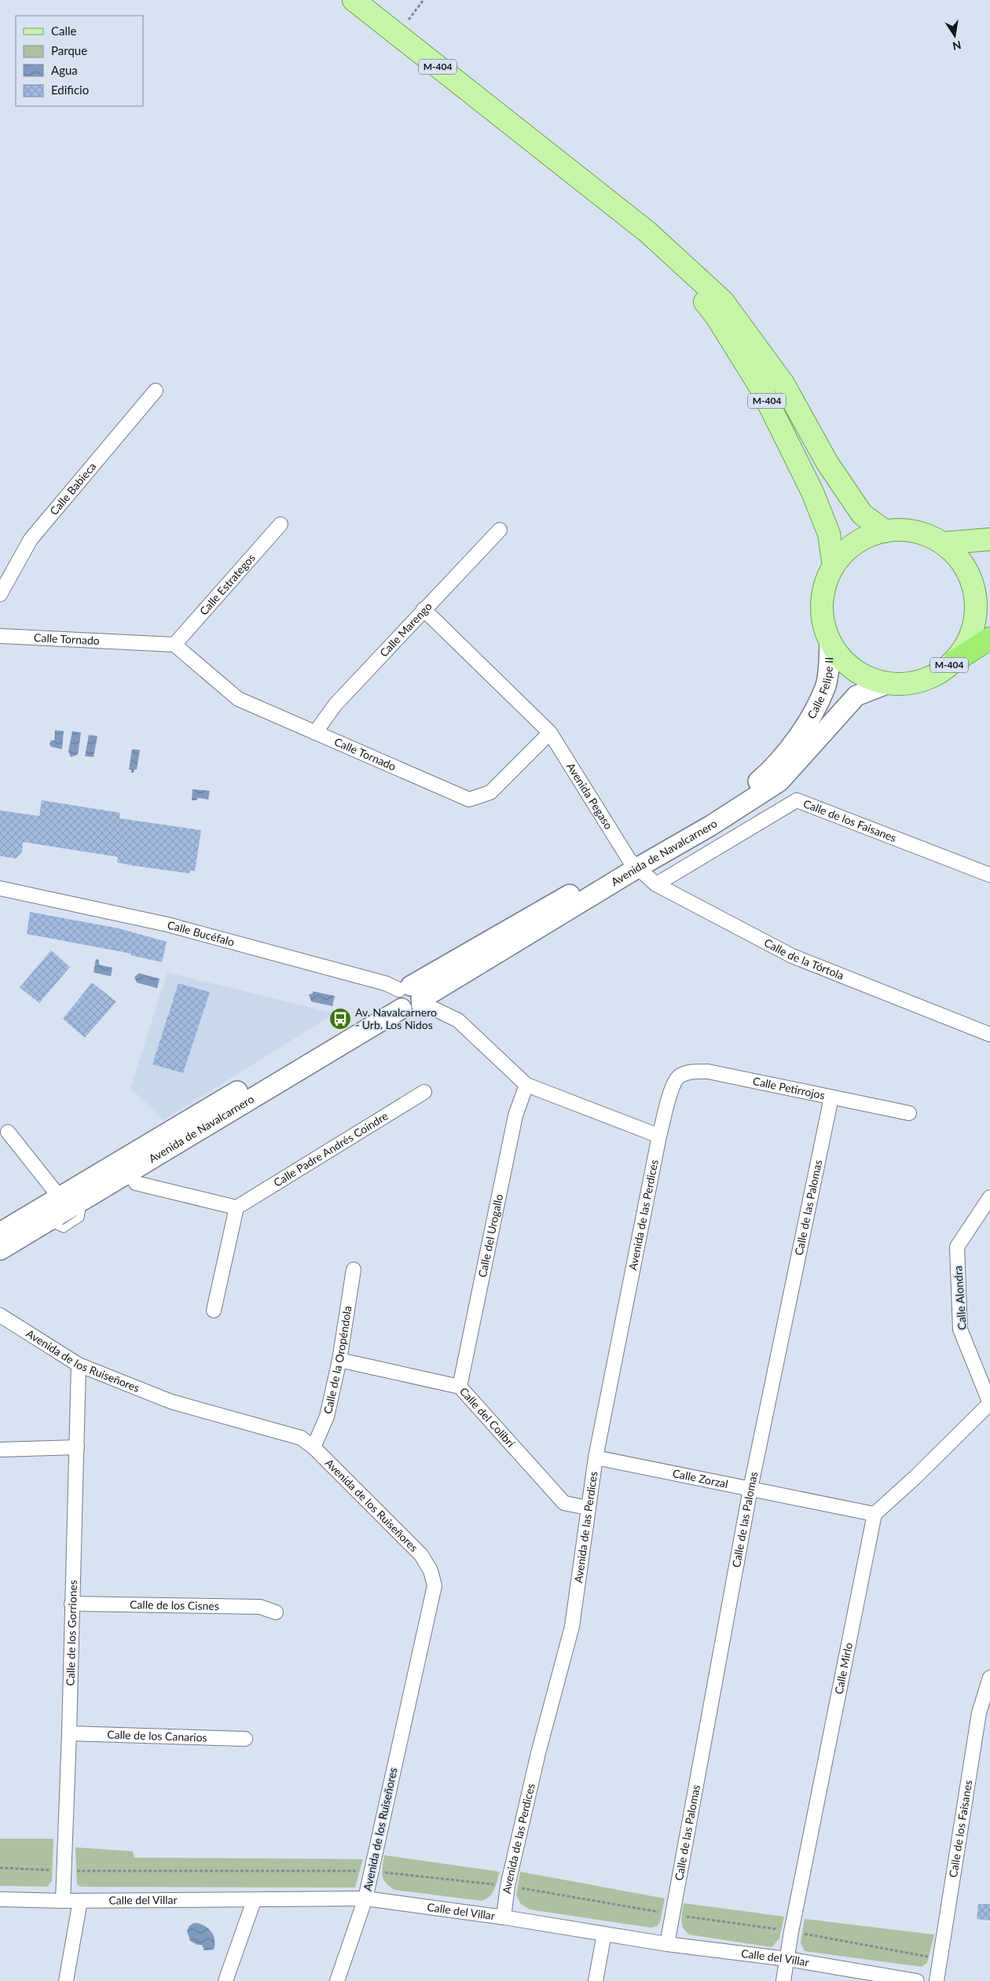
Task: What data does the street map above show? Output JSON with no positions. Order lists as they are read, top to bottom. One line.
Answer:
{"streets":{"main road":["M-404"],"street":["Calle Babieca","Calle Estrategos","Calle Marengo","Calle Tornado","Calle Felipe II","Avenida Pegaso","Calle de los Faisanes","Avenida de Navalcarnero","Calle Bucéfalo","Calle de la Tórtola","Calle Petirrojos","Calle Padre Andrés Coindre","Calle de las Palomas","Avenida de las Perdices","Calle del Urogallo","Calle Alondra","Calle de la Oropéndola","Avenida de los Ruiseñores","Calle del Colibrí","Calle Zorzal","Calle de los Cisnes","Calle de los Gorriones","Calle Mirlo","Calle de los Canarios","Calle del Villar"]},"crossings":[["M-404","Calle Felipe II"],["M-404","Avenida de Navalcarnero"],["Calle Estrategos","Calle Tornado"],["Calle Marengo","Calle Tornado"],["Calle Tornado","Avenida Pegaso"],["Calle Felipe II","Avenida de Navalcarnero"],["Avenida Pegaso","Avenida de Navalcarnero"],["Avenida Pegaso","Calle de la Tórtola"],["Calle de los Faisanes","Calle de la Tórtola"],["Avenida de Navalcarnero","Calle Bucéfalo"],["Avenida de Navalcarnero","Calle de la Tórtola"],["Calle Petirrojos","Calle de las Palomas"],["Calle Petirrojos","Avenida de las Perdices"],["Calle de las Palomas","Calle Zorzal"],["Calle de las Palomas","Calle del Villar"],["Avenida de las Perdices","Calle del Colibrí"],["Avenida de las Perdices","Calle Zorzal"],["Avenida de las Perdices","Calle del Villar"],["Calle del Urogallo","Calle del Colibrí"],["Calle de la Oropéndola","Avenida de los Ruiseñores"],["Calle de la Oropéndola","Calle del Colibrí"],["Avenida de los Ruiseñores","Calle de los Gorriones"],["Avenida de los Ruiseñores","Calle del Villar"],["Calle Zorzal","Calle Mirlo"],["Calle de los Cisnes","Calle de los Gorriones"],["Calle de los Gorriones","Calle de los Canarios"],["Calle de los Gorriones","Calle del Villar"],["Calle Mirlo","Calle del Villar"]],"places":{"bus stop":["Av. Navalcarnero - Urb. Los Nidos"]},"legend":["Calle","Parque","Agua","Edificio"],"north":"bottom"}
